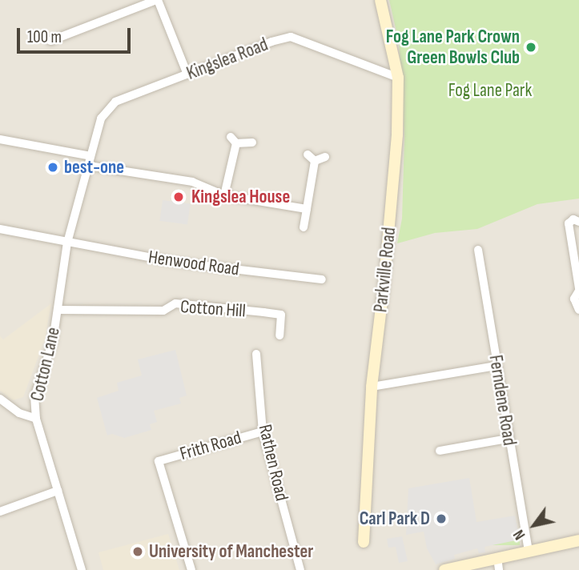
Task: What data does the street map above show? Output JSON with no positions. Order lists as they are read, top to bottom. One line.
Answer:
{"streets":{"street":["Kingslea Road","Henwood Road","Parkville Road","Cotton Hill","Cotton Lane","Ferndene Road","Frith Road","Rathen Road"]},"crossings":[["Kingslea Road","Parkville Road"],["Kingslea Road","Cotton Lane"],["Henwood Road","Cotton Lane"],["Cotton Hill","Cotton Lane"],["Frith Road","Rathen Road"]],"parks":["Fog Lane Park"],"places":["Fog Lane Park Crown Green Bowls Club","best-one","Kingslea House","Carl Park D","University of Manchester"],"scale_bar":"100 m","north":"bottom left"}
